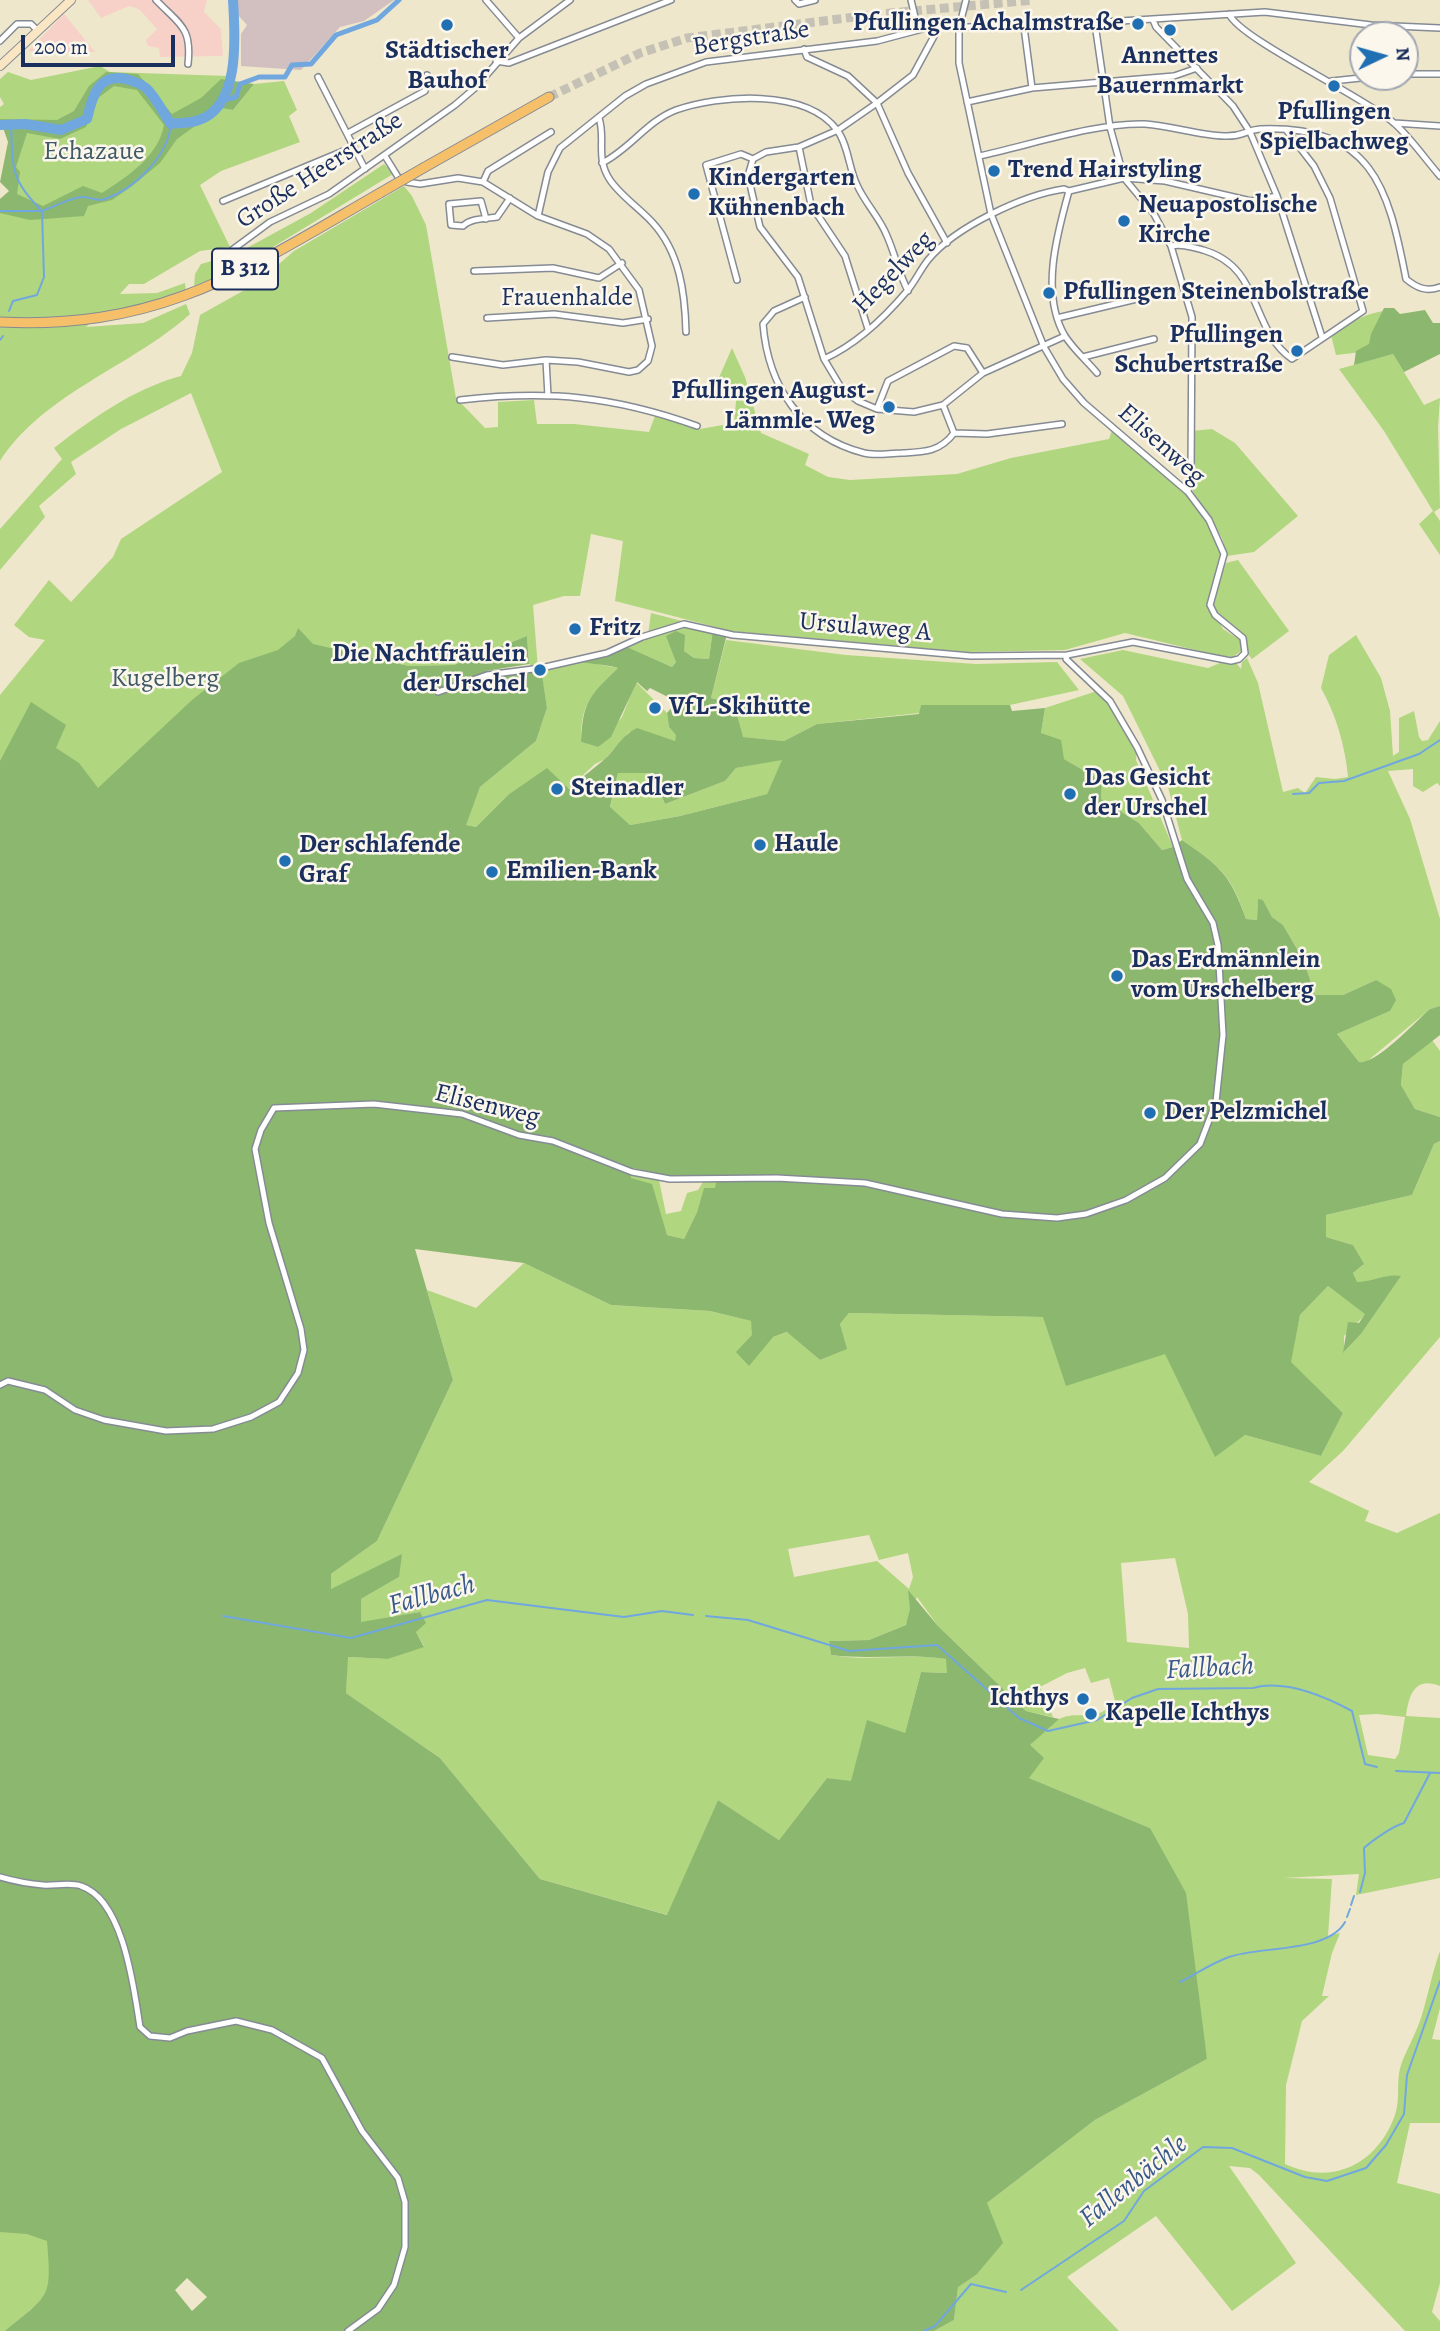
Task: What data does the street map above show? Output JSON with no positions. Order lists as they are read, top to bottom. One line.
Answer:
{"streets":{"main road":["B 312"],"street":["Bergstraße","Große Heerstraße","Hegelweg","Frauenhalde","Elisenweg","Ursulaweg A"]},"crossings":[["Bergstraße","Elisenweg"],["Hegelweg","Elisenweg"],["Elisenweg","Ursulaweg A"]],"water":["Fallbach","Fallenbächle"],"parks":["Echazaue","Kugelberg"],"places":["Pfullingen Achalmstraße","Städtischer Bauhof","Annettes Bauernmarkt","Pfullingen Spielbachweg","Trend Hairstyling","Kindergarten Kühnenbach","Neuapostolische Kirche","Pfullingen Steinenbolstraße","Pfullingen Schubertstraße","Pfullingen August- Lämmle- Weg","Fritz","Die Nachtfräulein der Urschel","VfL-Skihütte","Steinadler","Das Gesicht der Urschel","Haule","Der schlafende Graf","Emilien-Bank","Das Erdmännlein vom Urschelberg","Der Pelzmichel","Ichthys","Kapelle Ichthys"],"scale_bar":"200 m","north":"right"}
